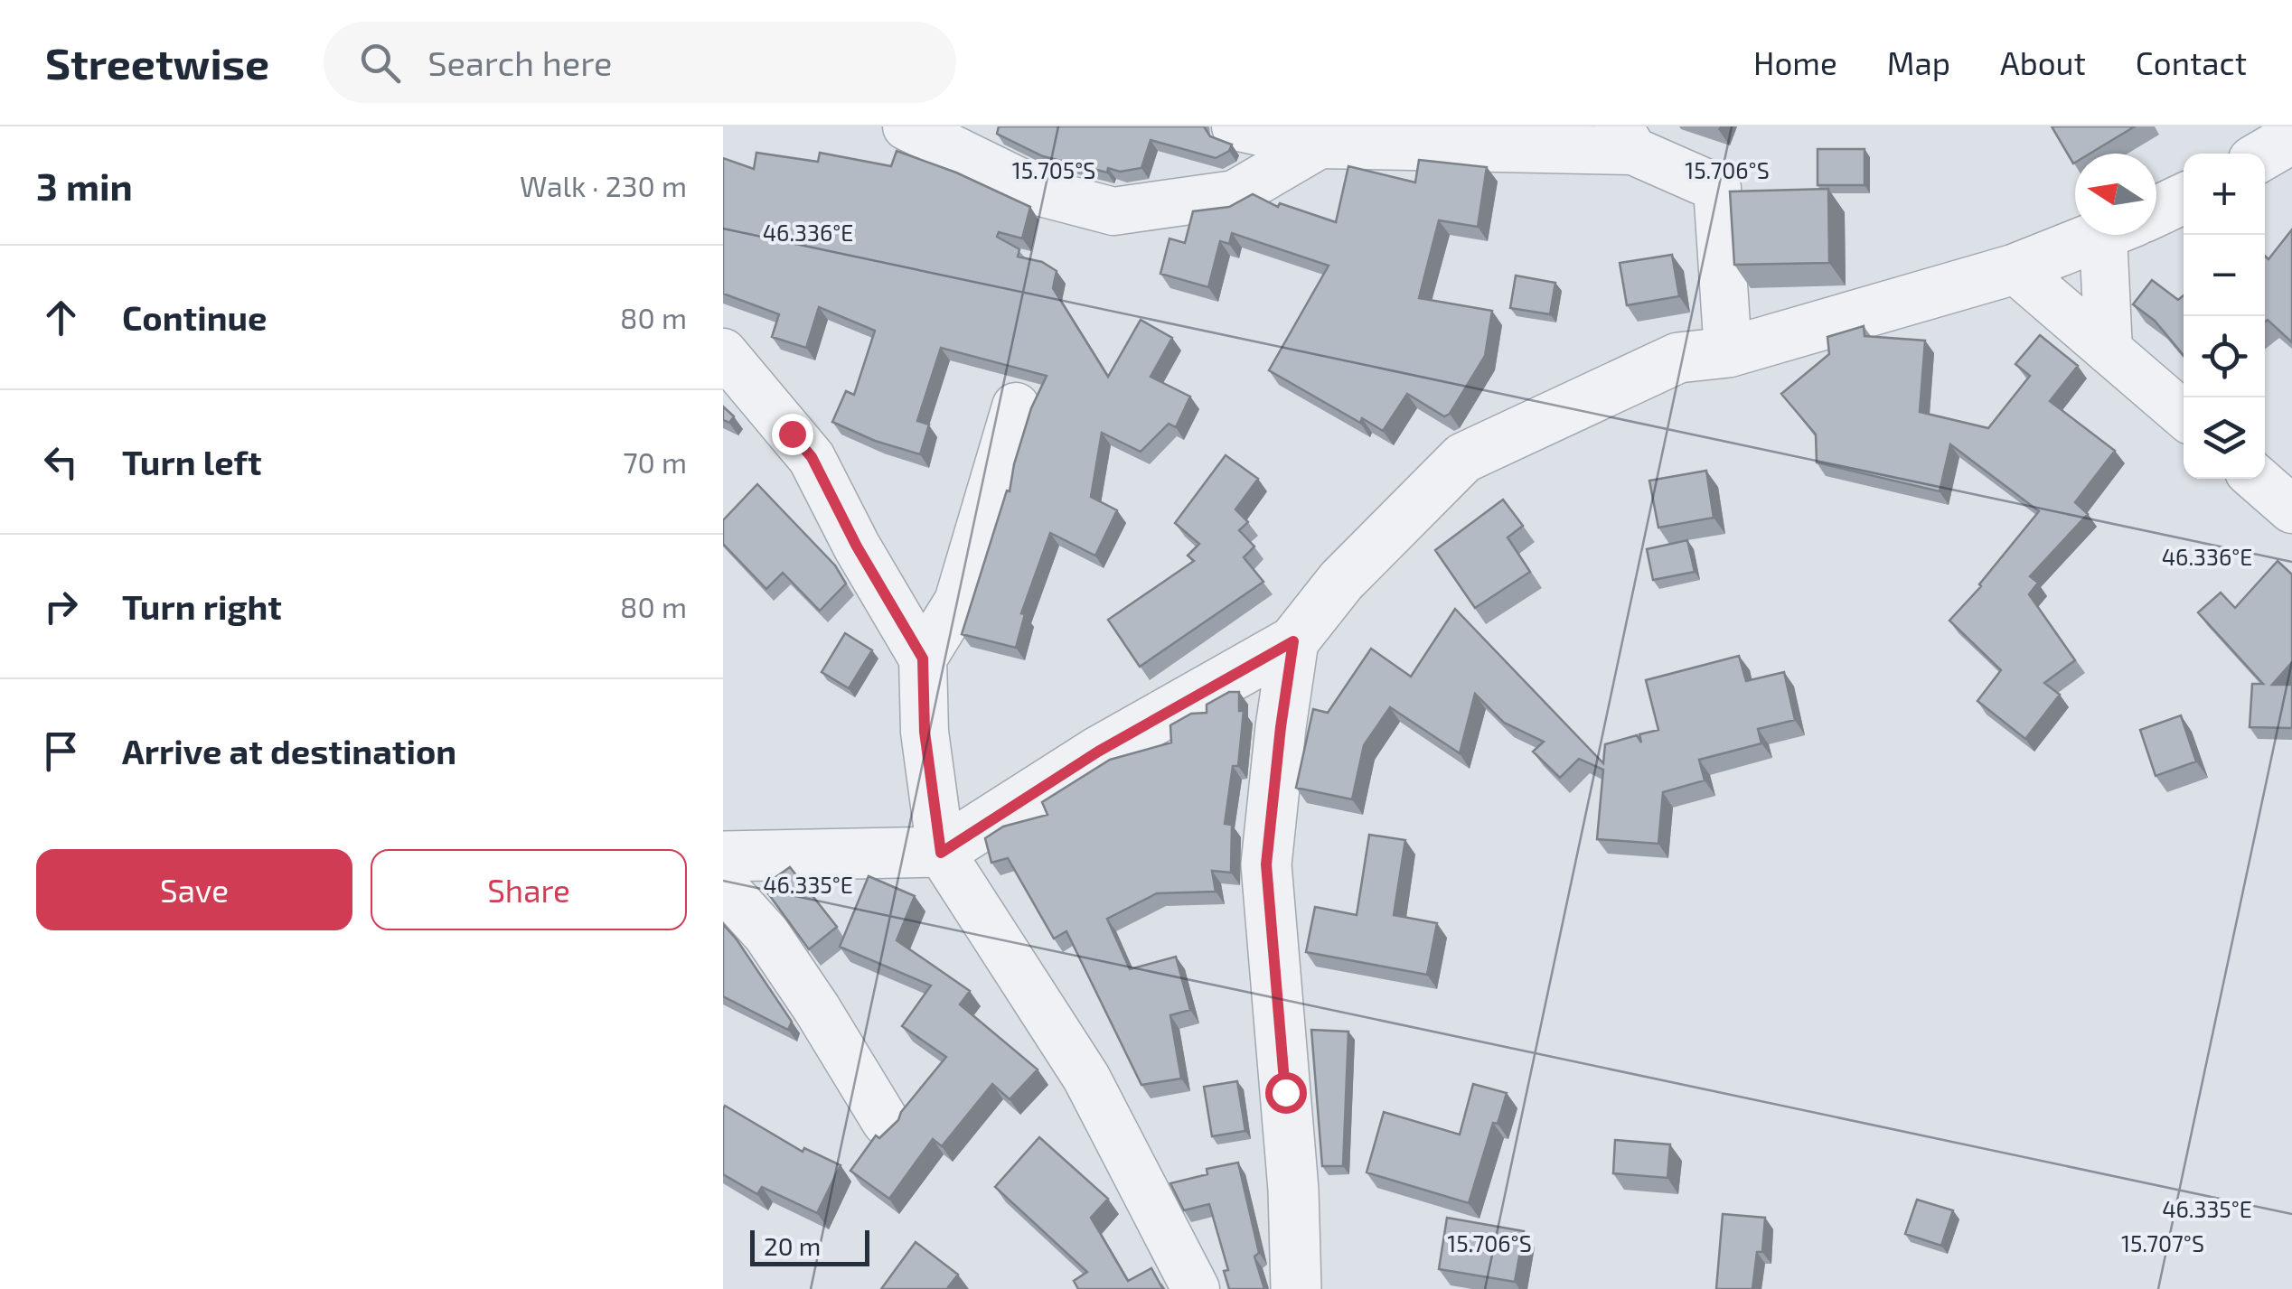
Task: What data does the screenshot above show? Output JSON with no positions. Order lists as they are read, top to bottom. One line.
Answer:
{"scale_bar":"20 m","north":"left","page":{"header":"Streetwise","search":"Search here","nav":["Home","Map","About","Contact"],"heading":["3 min","Walk · 230 m"],"map_buttons":["+","−"],"list":[["Continue","80 m"],["Turn left","70 m"],["Turn right","80 m"],"Arrive at destination"],"buttons":["Save","Share"],"scale":"20 m"},"coordinates":["15.705°S","15.706°S","46.336°E","46.335°E","15.707°S"]}
